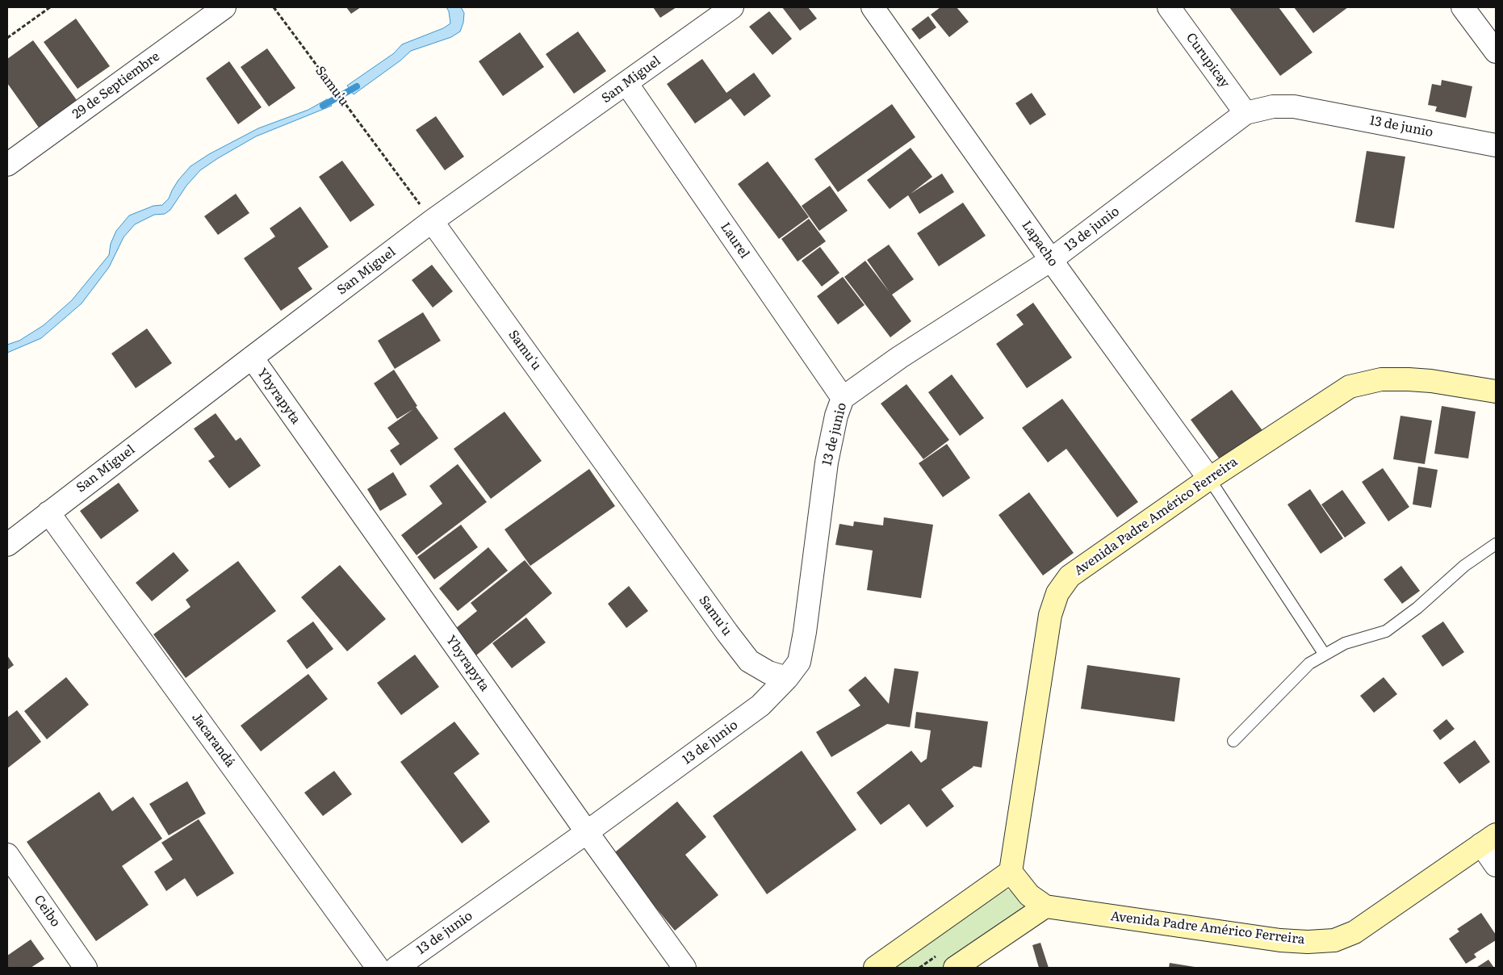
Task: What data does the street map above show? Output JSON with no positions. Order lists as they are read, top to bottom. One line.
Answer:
{"streets":{"street":["Curupicay","San Miguel","29 de Septiembre","Samu'u","13 de junio","Laurel","Lapacho","Ybyrapyta","Avenida Padre Américo Ferreira","Jacarandá","Ceibo"]},"crossings":[["Curupicay","13 de junio"],["San Miguel","Samu'u"],["San Miguel","Laurel"],["San Miguel","Ybyrapyta"],["San Miguel","Jacarandá"],["Samu'u","13 de junio"],["13 de junio","Laurel"],["13 de junio","Lapacho"],["13 de junio","Ybyrapyta"],["Lapacho","Avenida Padre Américo Ferreira"]]}
